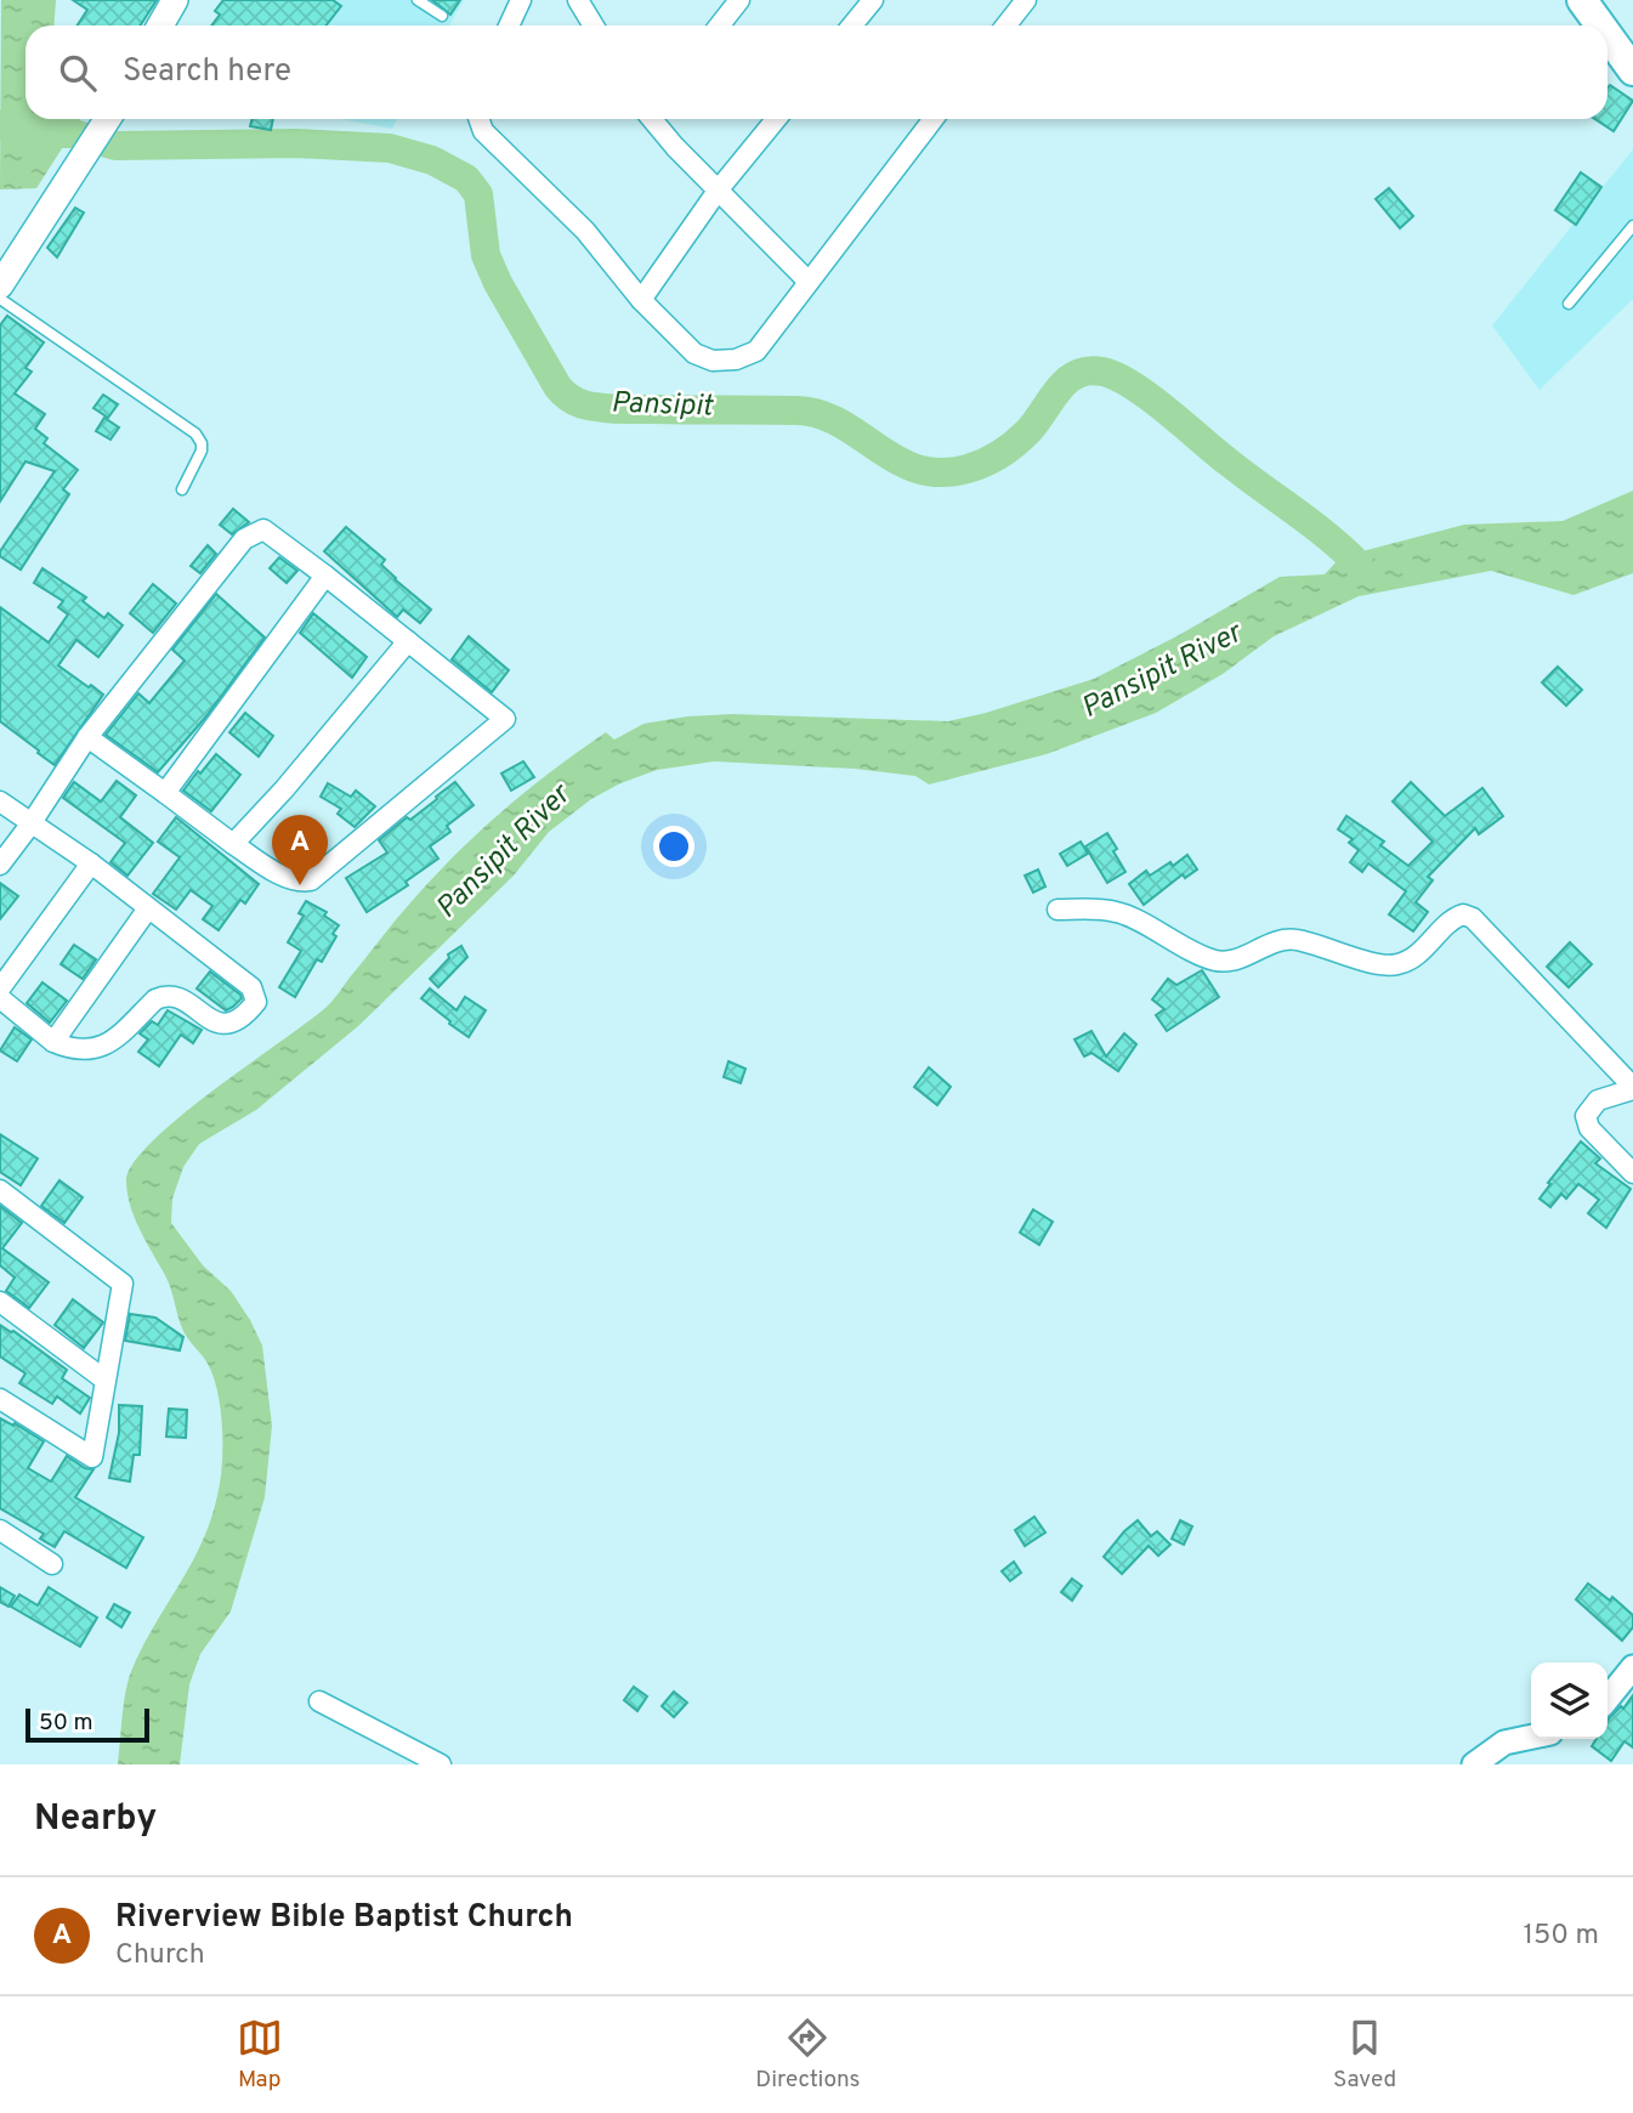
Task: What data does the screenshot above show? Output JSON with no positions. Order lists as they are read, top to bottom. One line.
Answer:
{"water":["Pansipit","Pansipit River"],"scale_bar":"50 m","page":{"search":"Search here","pins":"A","scale":"50 m","heading":"Nearby","list":[{"mark":"A","name":"Riverview Bible Baptist Church","note":"Church","value":"150 m"}],"nav":["Map","Directions","Saved"]}}
